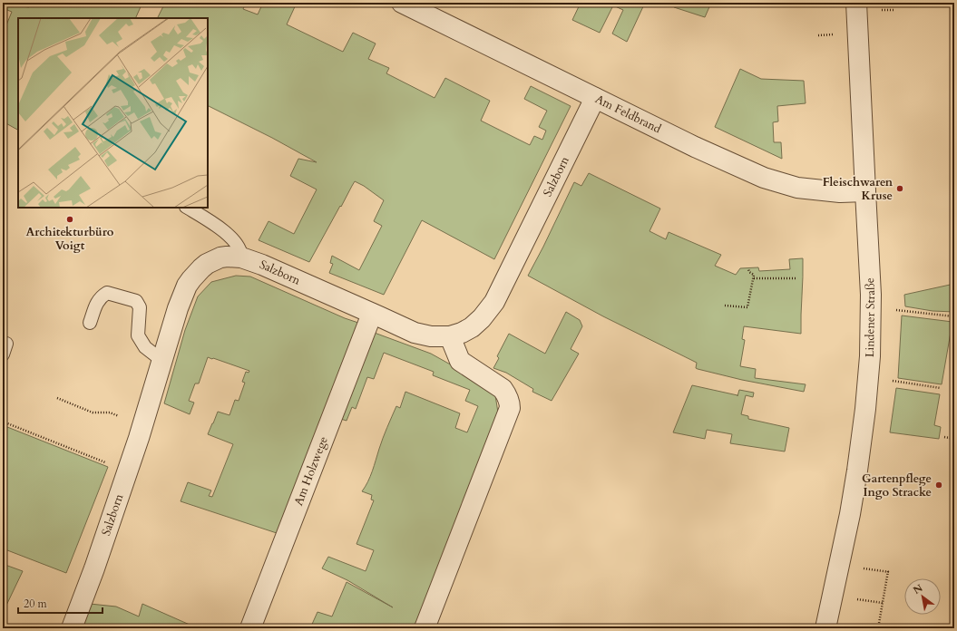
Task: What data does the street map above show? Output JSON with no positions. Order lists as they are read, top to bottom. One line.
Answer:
{"streets":{"street":["Am Feldbrand","Salzborn","Lindener Straße","Am Holzwege"]},"crossings":[["Am Feldbrand","Salzborn"],["Am Feldbrand","Lindener Straße"],["Salzborn","Am Holzwege"]],"places":["Fleischwaren Kruse","Architekturbüro Voigt","Gartenpflege Ingo Stracke"],"scale_bar":"20 m","north":"top left"}
